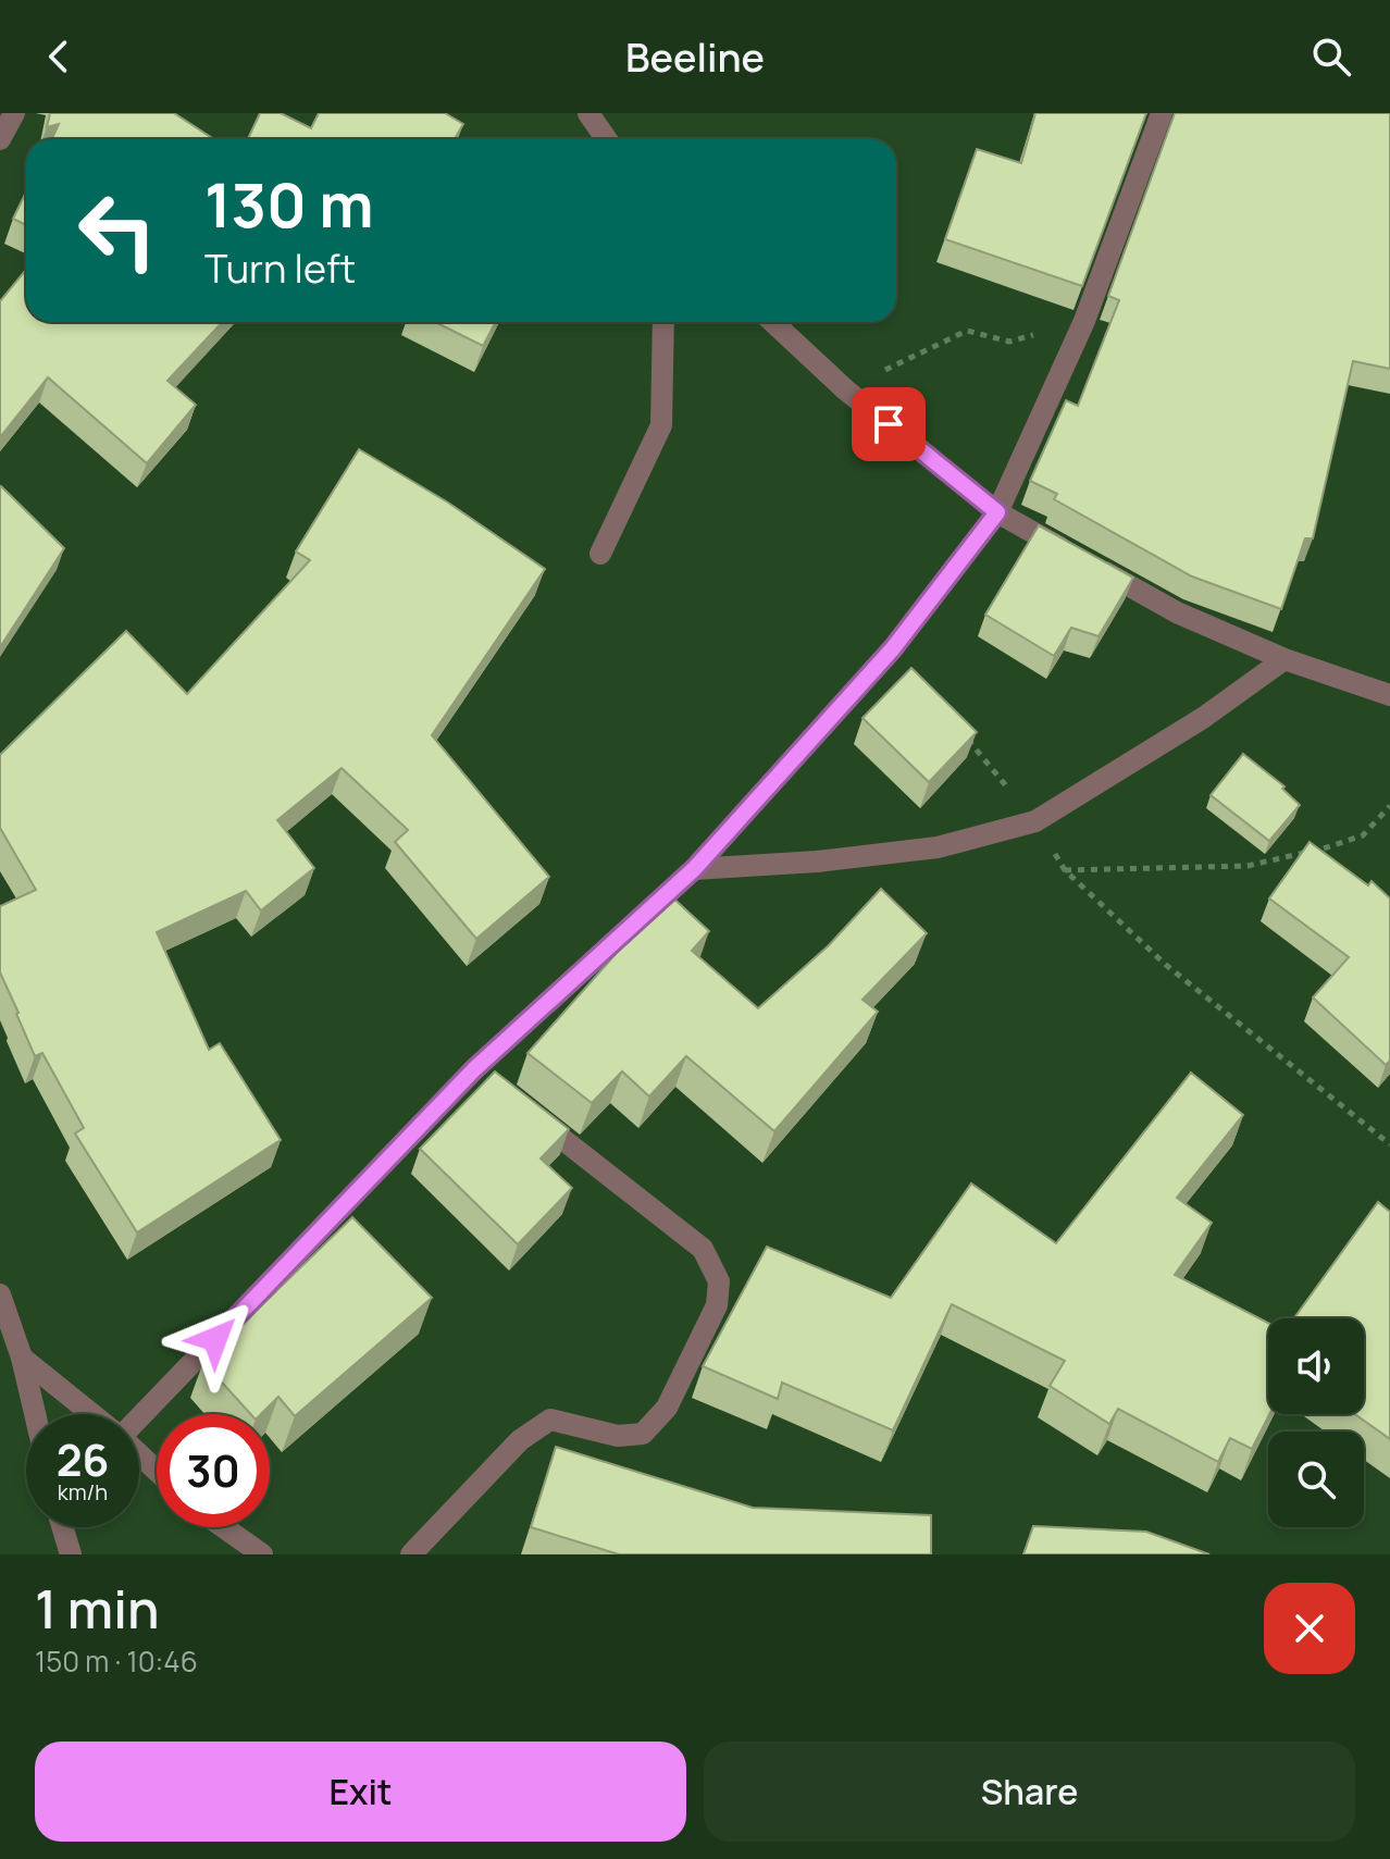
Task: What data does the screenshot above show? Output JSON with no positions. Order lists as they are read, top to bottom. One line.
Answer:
{"page":{"header":"Beeline","turn":["130 m","Turn left"],"speed":"26 km/h","limit":"30","heading":["1 min","150 m · 10:46"],"buttons":["Exit","Share"]}}
